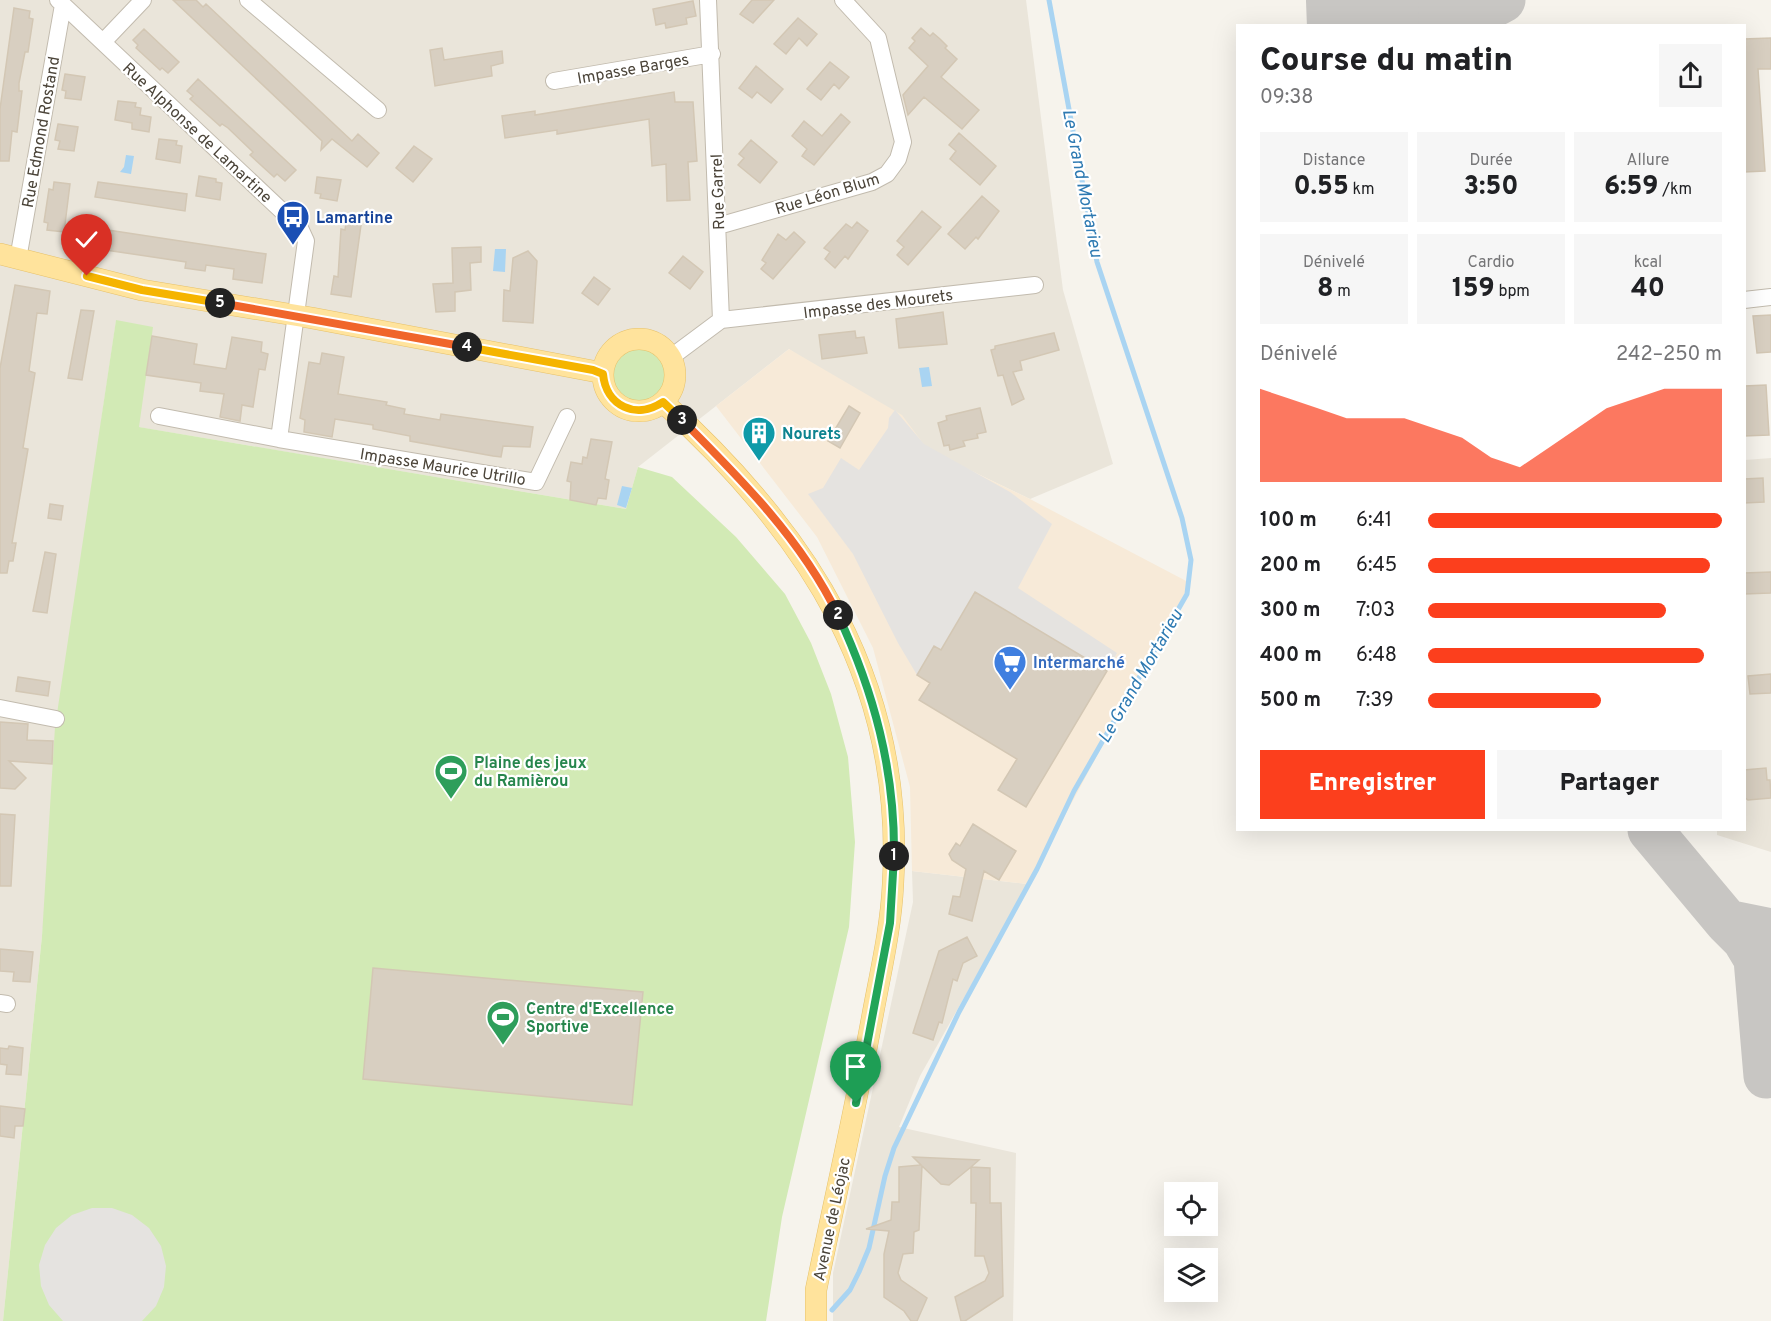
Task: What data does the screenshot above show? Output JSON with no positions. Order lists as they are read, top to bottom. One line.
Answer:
{"streets":{"main road":["Avenue de Léojac"],"street":["Impasse Barges","Rue Edmond Rostand","Rue Alphonse de Lamartine","Rue Garrel","Rue Léon Blum","Impasse des Mourets","Impasse Maurice Utrillo"]},"crossings":[["Impasse Barges","Rue Garrel"],["Rue Edmond Rostand","Rue Alphonse de Lamartine"],["Rue Garrel","Rue Léon Blum"],["Rue Garrel","Impasse des Mourets"]],"water":["Le Grand Mortarieu"],"places":{"bus stop":["Lamartine"],"building":["Nourets"],"supermarket":["Intermarché"],"sports":["Plaine des jeux du Ramièrou","Centre d'Excellence Sportive"]},"page":{"heading":["Course du matin","09:38"],"stats":[["Distance","0.55 km"],["Durée","3:50"],["Allure","6:59 /km"],["Dénivelé","8 m"],["Cardio","159 bpm"],["kcal","40"]],"pins":["5","4","3","2","1"],"chart":["Dénivelé","242–250 m"],"list":[{"name":"100 m","note":"6:41"},{"name":"200 m","note":"6:45"},{"name":"300 m","note":"7:03"},{"name":"400 m","note":"6:48"},{"name":"500 m","note":"7:39"}],"buttons":["Enregistrer","Partager"]}}
